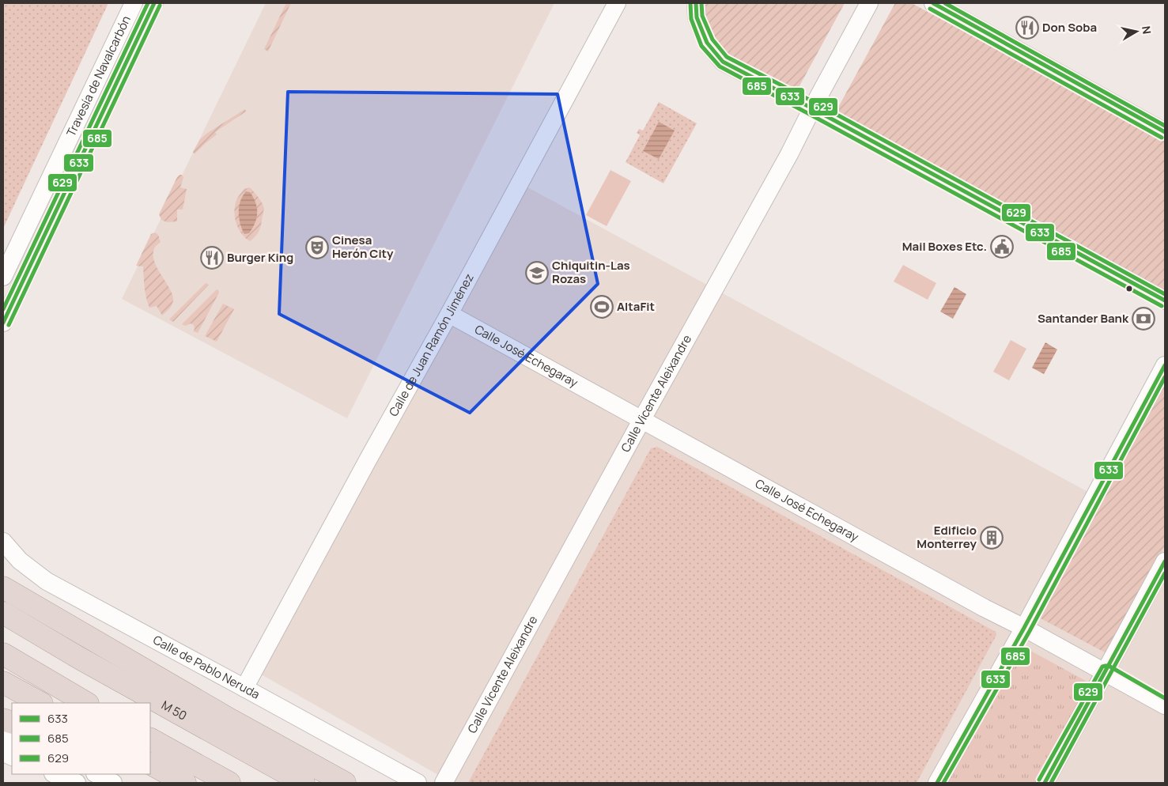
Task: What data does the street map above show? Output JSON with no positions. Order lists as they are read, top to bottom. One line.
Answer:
{"streets":{"highway":["M 50"],"street":["Travesía de Navalcarbón","Calle de Juan Ramón Jiménez","Calle José Echegaray","Calle Vicente Aleixandre","Calle de Pablo Neruda"]},"crossings":[["Calle de Juan Ramón Jiménez","Calle José Echegaray"],["Calle de Juan Ramón Jiménez","Calle de Pablo Neruda"],["Calle José Echegaray","Calle Vicente Aleixandre"]],"places":{"restaurant":["Don Soba","Burger King"],"public building":["Mail Boxes Etc."],"theatre":["Cinesa Herón City"],"school or university":["Chiquitin-Las Rozas"],"sports":["AltaFit"],"bank":["Santander Bank"],"building":["Edificio Monterrey"]},"lines":["transit line 633","transit line 685","transit line 629"],"legend":["633","685","629"],"north":"right"}
